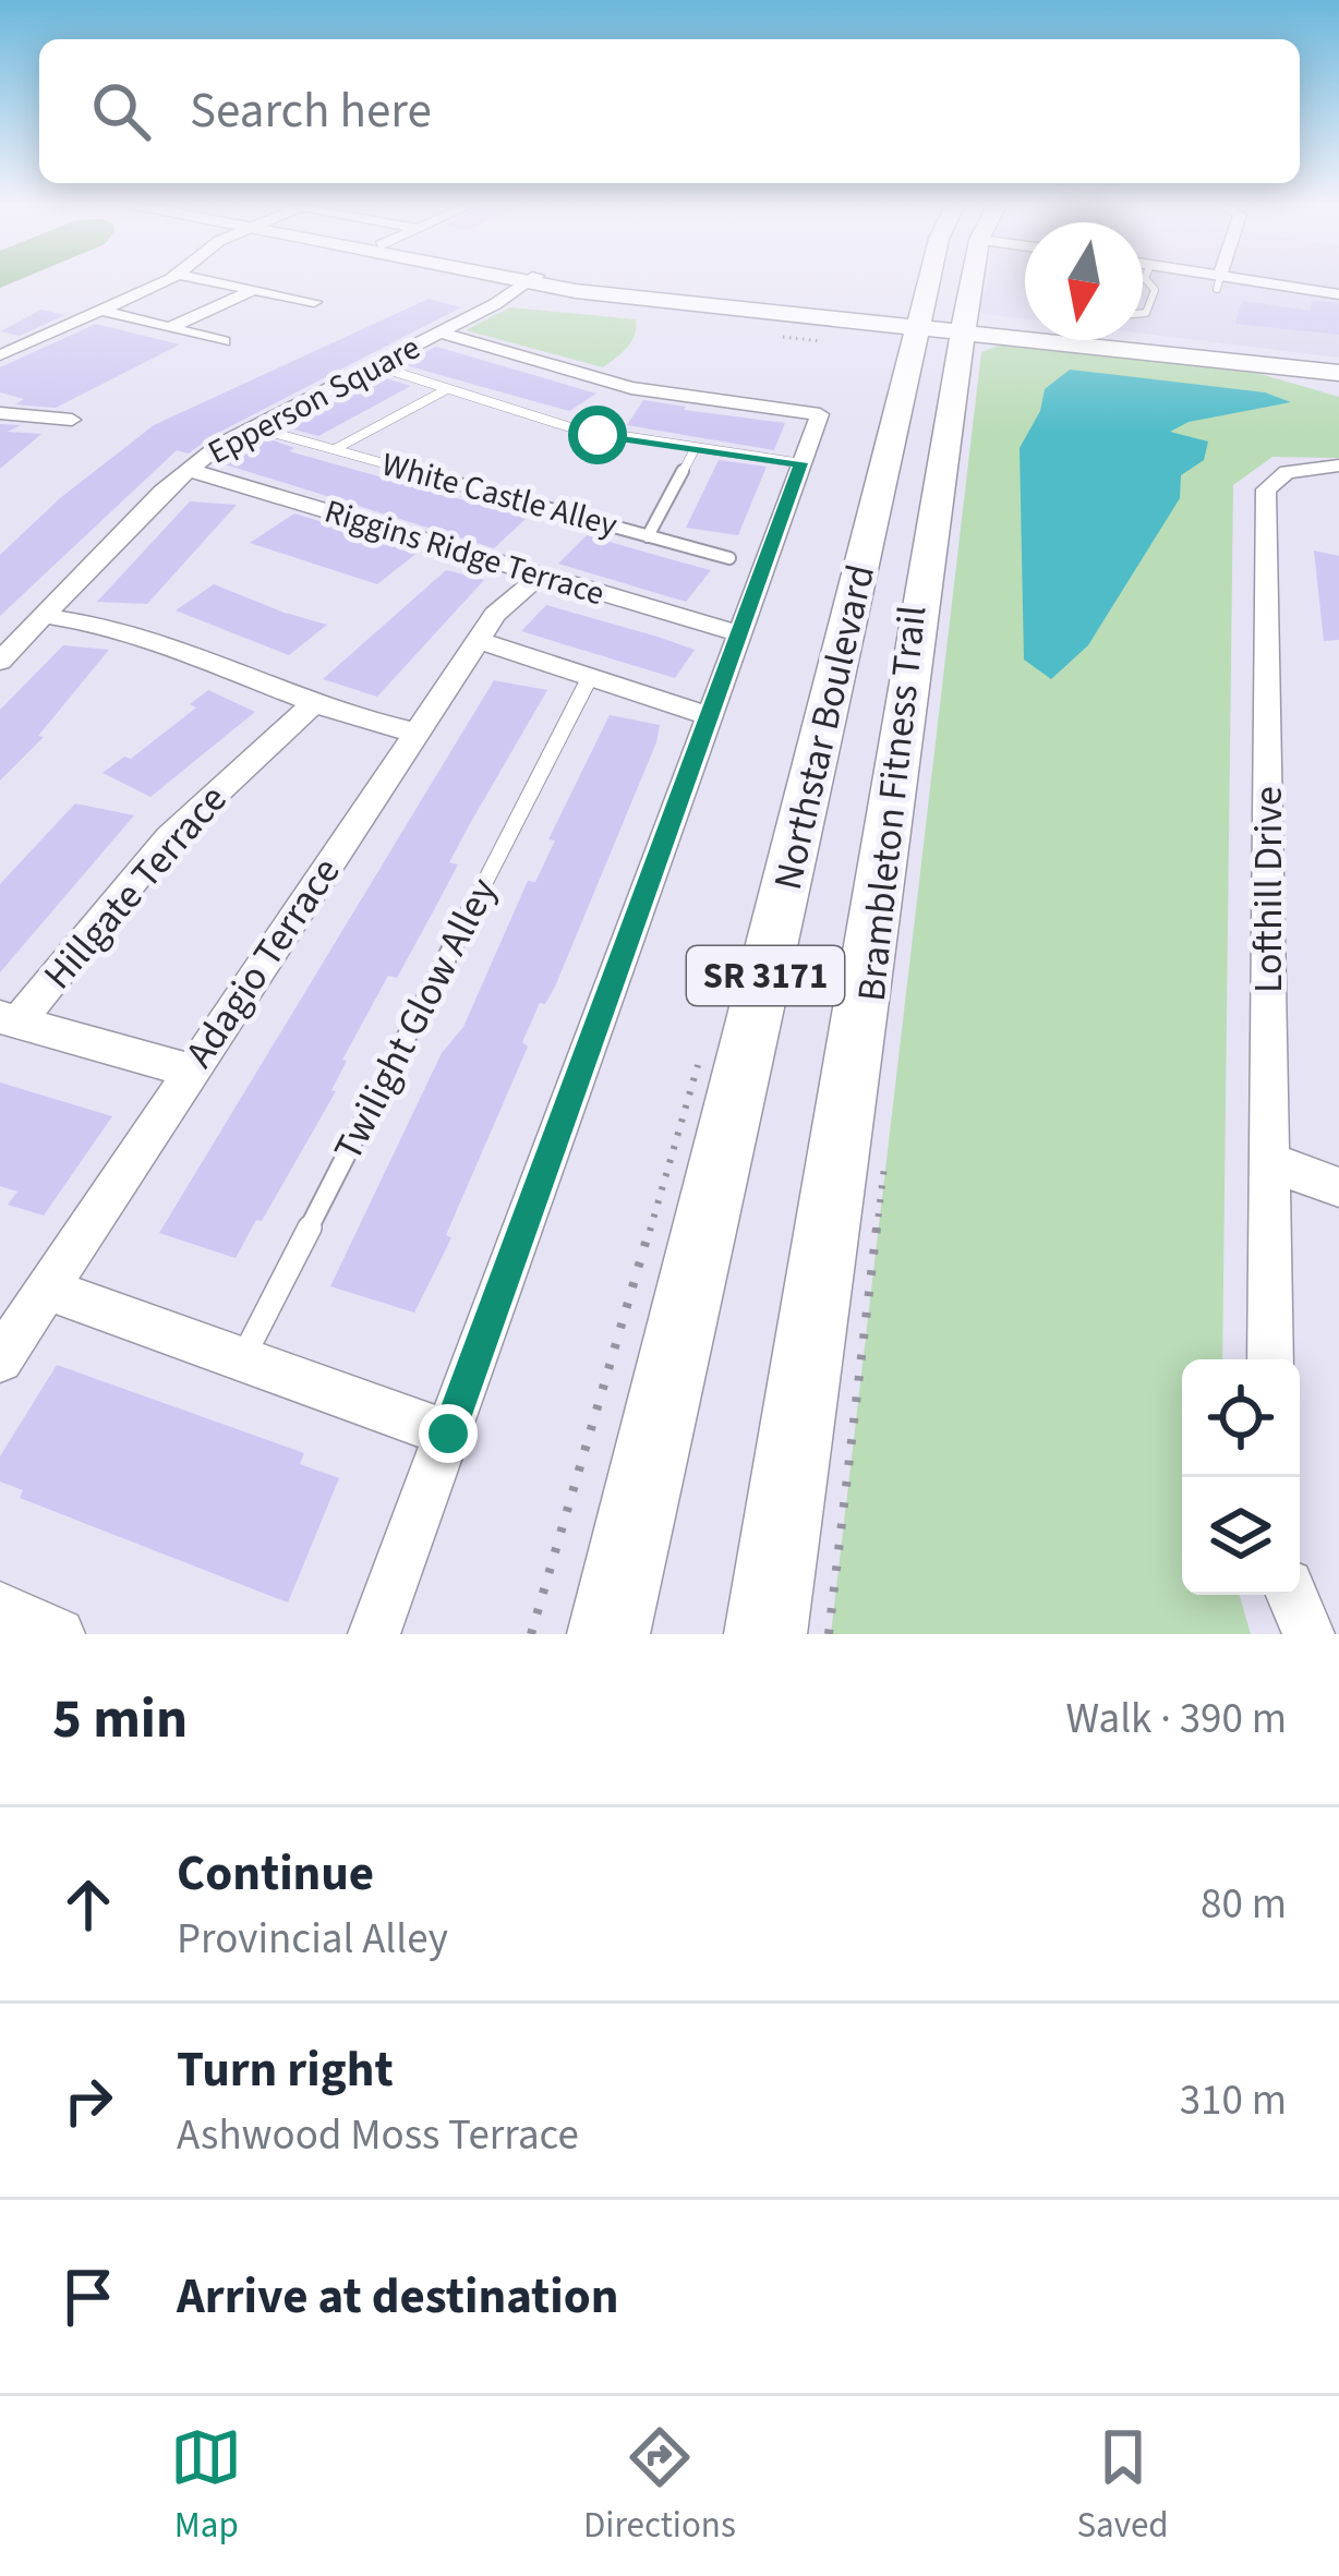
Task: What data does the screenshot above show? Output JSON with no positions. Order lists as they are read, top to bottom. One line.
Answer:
{"streets":{"main road":["Northstar Boulevard","SR 3171"],"street":["Epperson Square","Riggins Ridge Terrace","Hillgate Terrace","Lofthill Drive","Adagio Terrace"],"lane":["White Castle Alley","Twilight Glow Alley"]},"crossings":[["Epperson Square","Riggins Ridge Terrace"],["Riggins Ridge Terrace","Adagio Terrace"]],"north":"bottom","page":{"search":"Search here","heading":["5 min","Walk · 390 m"],"list":[["Continue","Provincial Alley","80 m"],["Turn right","Ashwood Moss Terrace","310 m"],"Arrive at destination"],"nav":["Map","Directions","Saved"]}}
